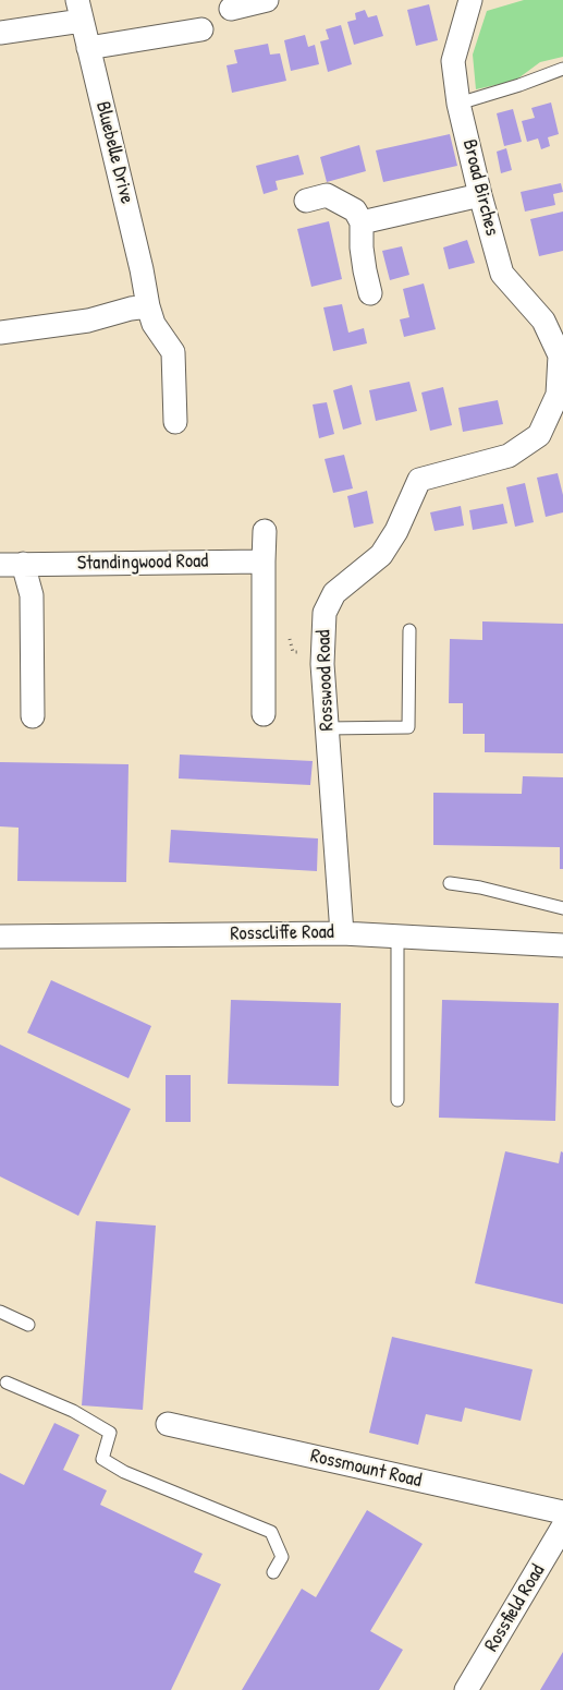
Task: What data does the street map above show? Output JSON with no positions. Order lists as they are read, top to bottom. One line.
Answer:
{"streets":{"street":["Bluebelle Drive","Broad Birches","Standingwood Road","Rosswood Road","Rosscliffe Road","Rossmount Road","Rossfield Road"]},"crossings":[["Broad Birches","Rosswood Road"],["Rosswood Road","Rosscliffe Road"]]}
